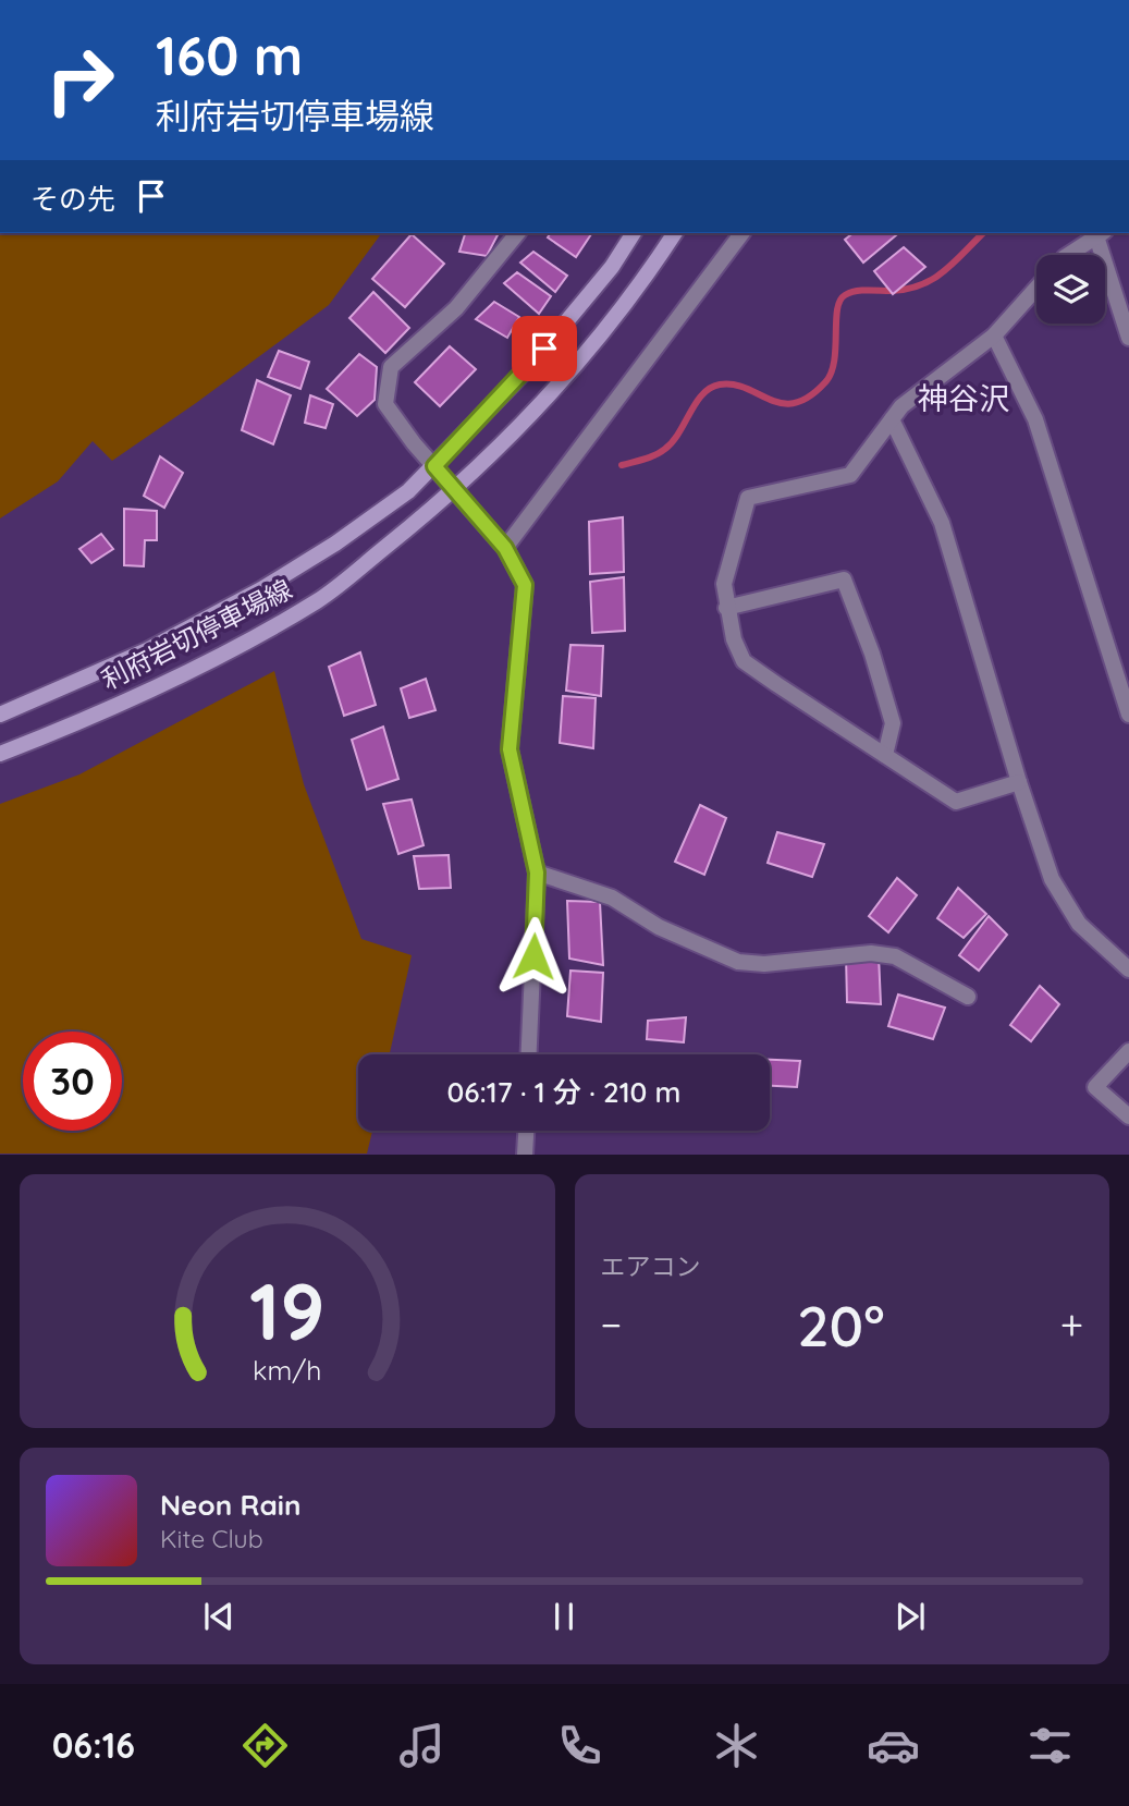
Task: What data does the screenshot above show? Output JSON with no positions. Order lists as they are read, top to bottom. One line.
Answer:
{"streets":{"main road":["利府岩切停車場線"]},"districts":["神谷沢"],"page":{"turn":["160 m","利府岩切停車場線"],"then":"その先","limit":"30","trip":"06:17 · 1 分 · 210 m","tile":"エアコン","heat":["−","20°","+"],"song":["Neon Rain","Kite Club"],"tabs":"06:16","gauge":["19","km/h"]}}
